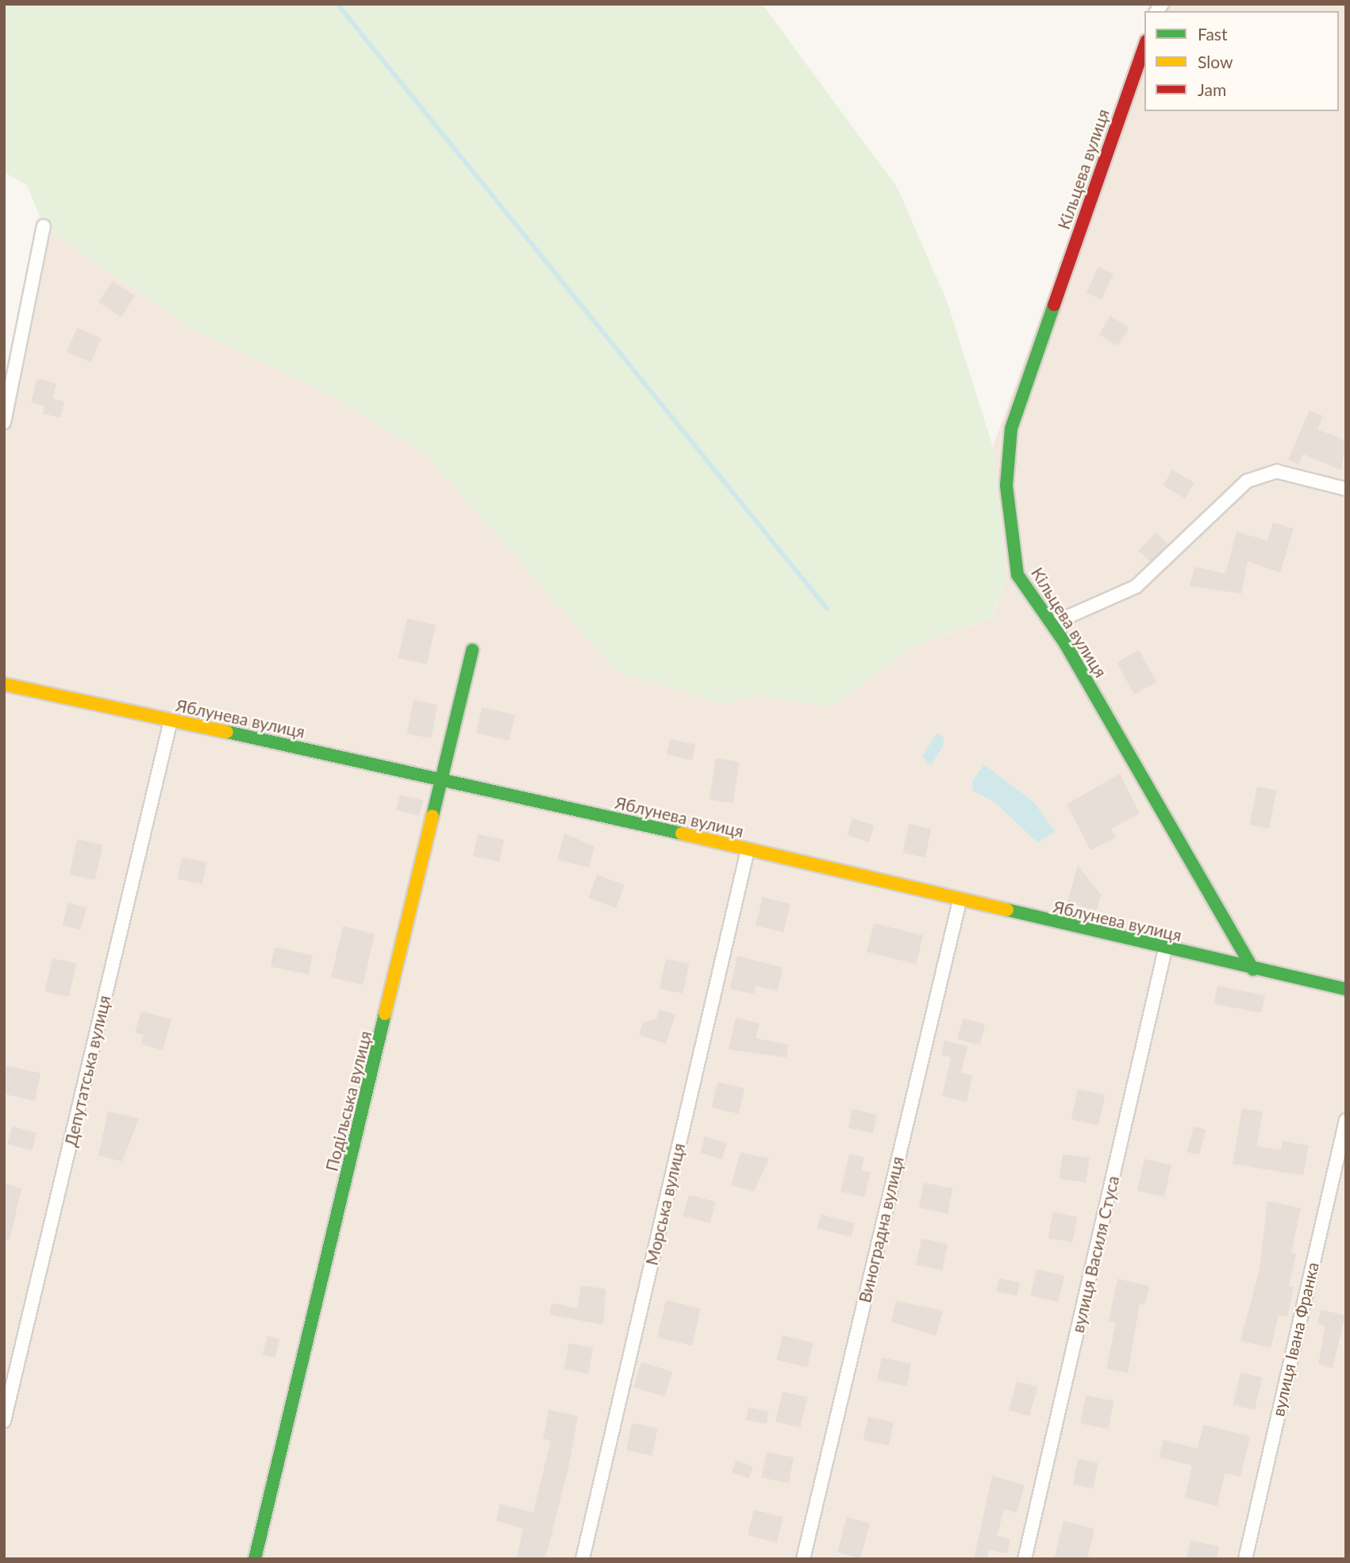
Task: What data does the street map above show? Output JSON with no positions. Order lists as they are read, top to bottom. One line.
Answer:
{"streets":{"street":["Кільцева вулиця","Яблунева вулиця","Депутатська вулиця","Подільська вулиця","Морська вулиця","Виноградна вулиця","вулиця Василя Стуса","вулиця Івана Франка"]},"crossings":[["Кільцева вулиця","Яблунева вулиця"],["Яблунева вулиця","Депутатська вулиця"],["Яблунева вулиця","Подільська вулиця"],["Яблунева вулиця","Морська вулиця"],["Яблунева вулиця","Виноградна вулиця"],["Яблунева вулиця","вулиця Василя Стуса"]],"legend":["Fast","Slow","Jam"]}
